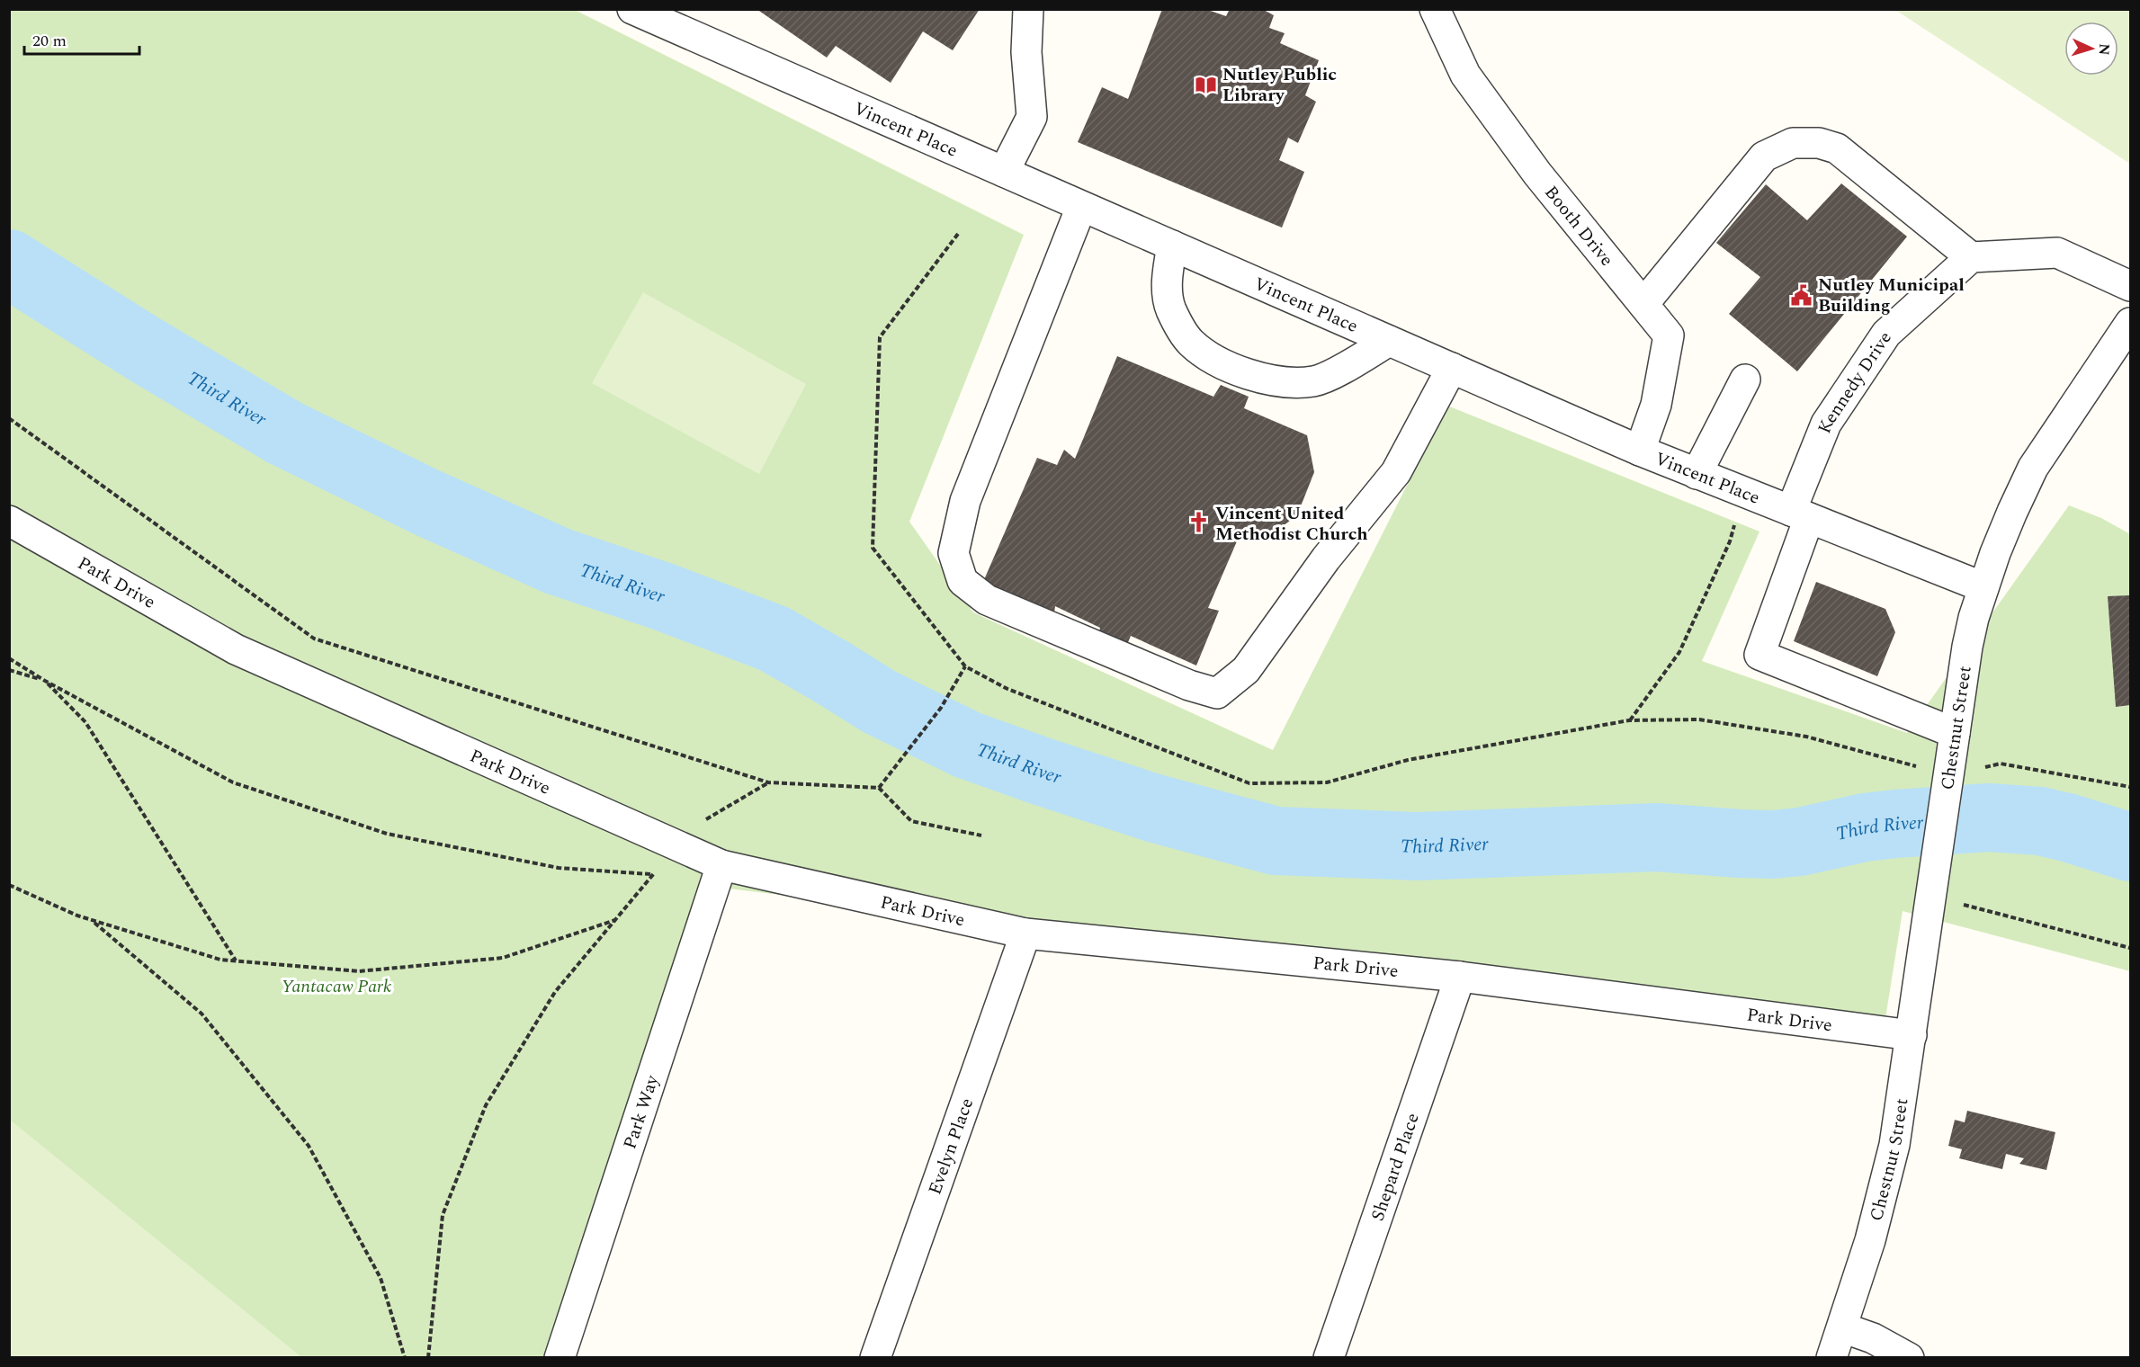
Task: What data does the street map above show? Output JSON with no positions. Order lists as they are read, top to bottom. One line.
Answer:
{"streets":{"street":["Vincent Place","Booth Drive","Kennedy Drive","Park Drive","Chestnut Street","Park Way","Evelyn Place","Shepard Place"]},"crossings":[["Vincent Place","Booth Drive"],["Vincent Place","Kennedy Drive"],["Vincent Place","Chestnut Street"],["Kennedy Drive","Chestnut Street"],["Park Drive","Chestnut Street"],["Park Drive","Park Way"],["Park Drive","Evelyn Place"],["Park Drive","Shepard Place"]],"water":["Third River"],"parks":["Yantacaw Park"],"places":{"library":["Nutley Public Library"],"public building":["Nutley Municipal Building"],"church":["Vincent United Methodist Church"]},"scale_bar":"20 m","north":"right"}
